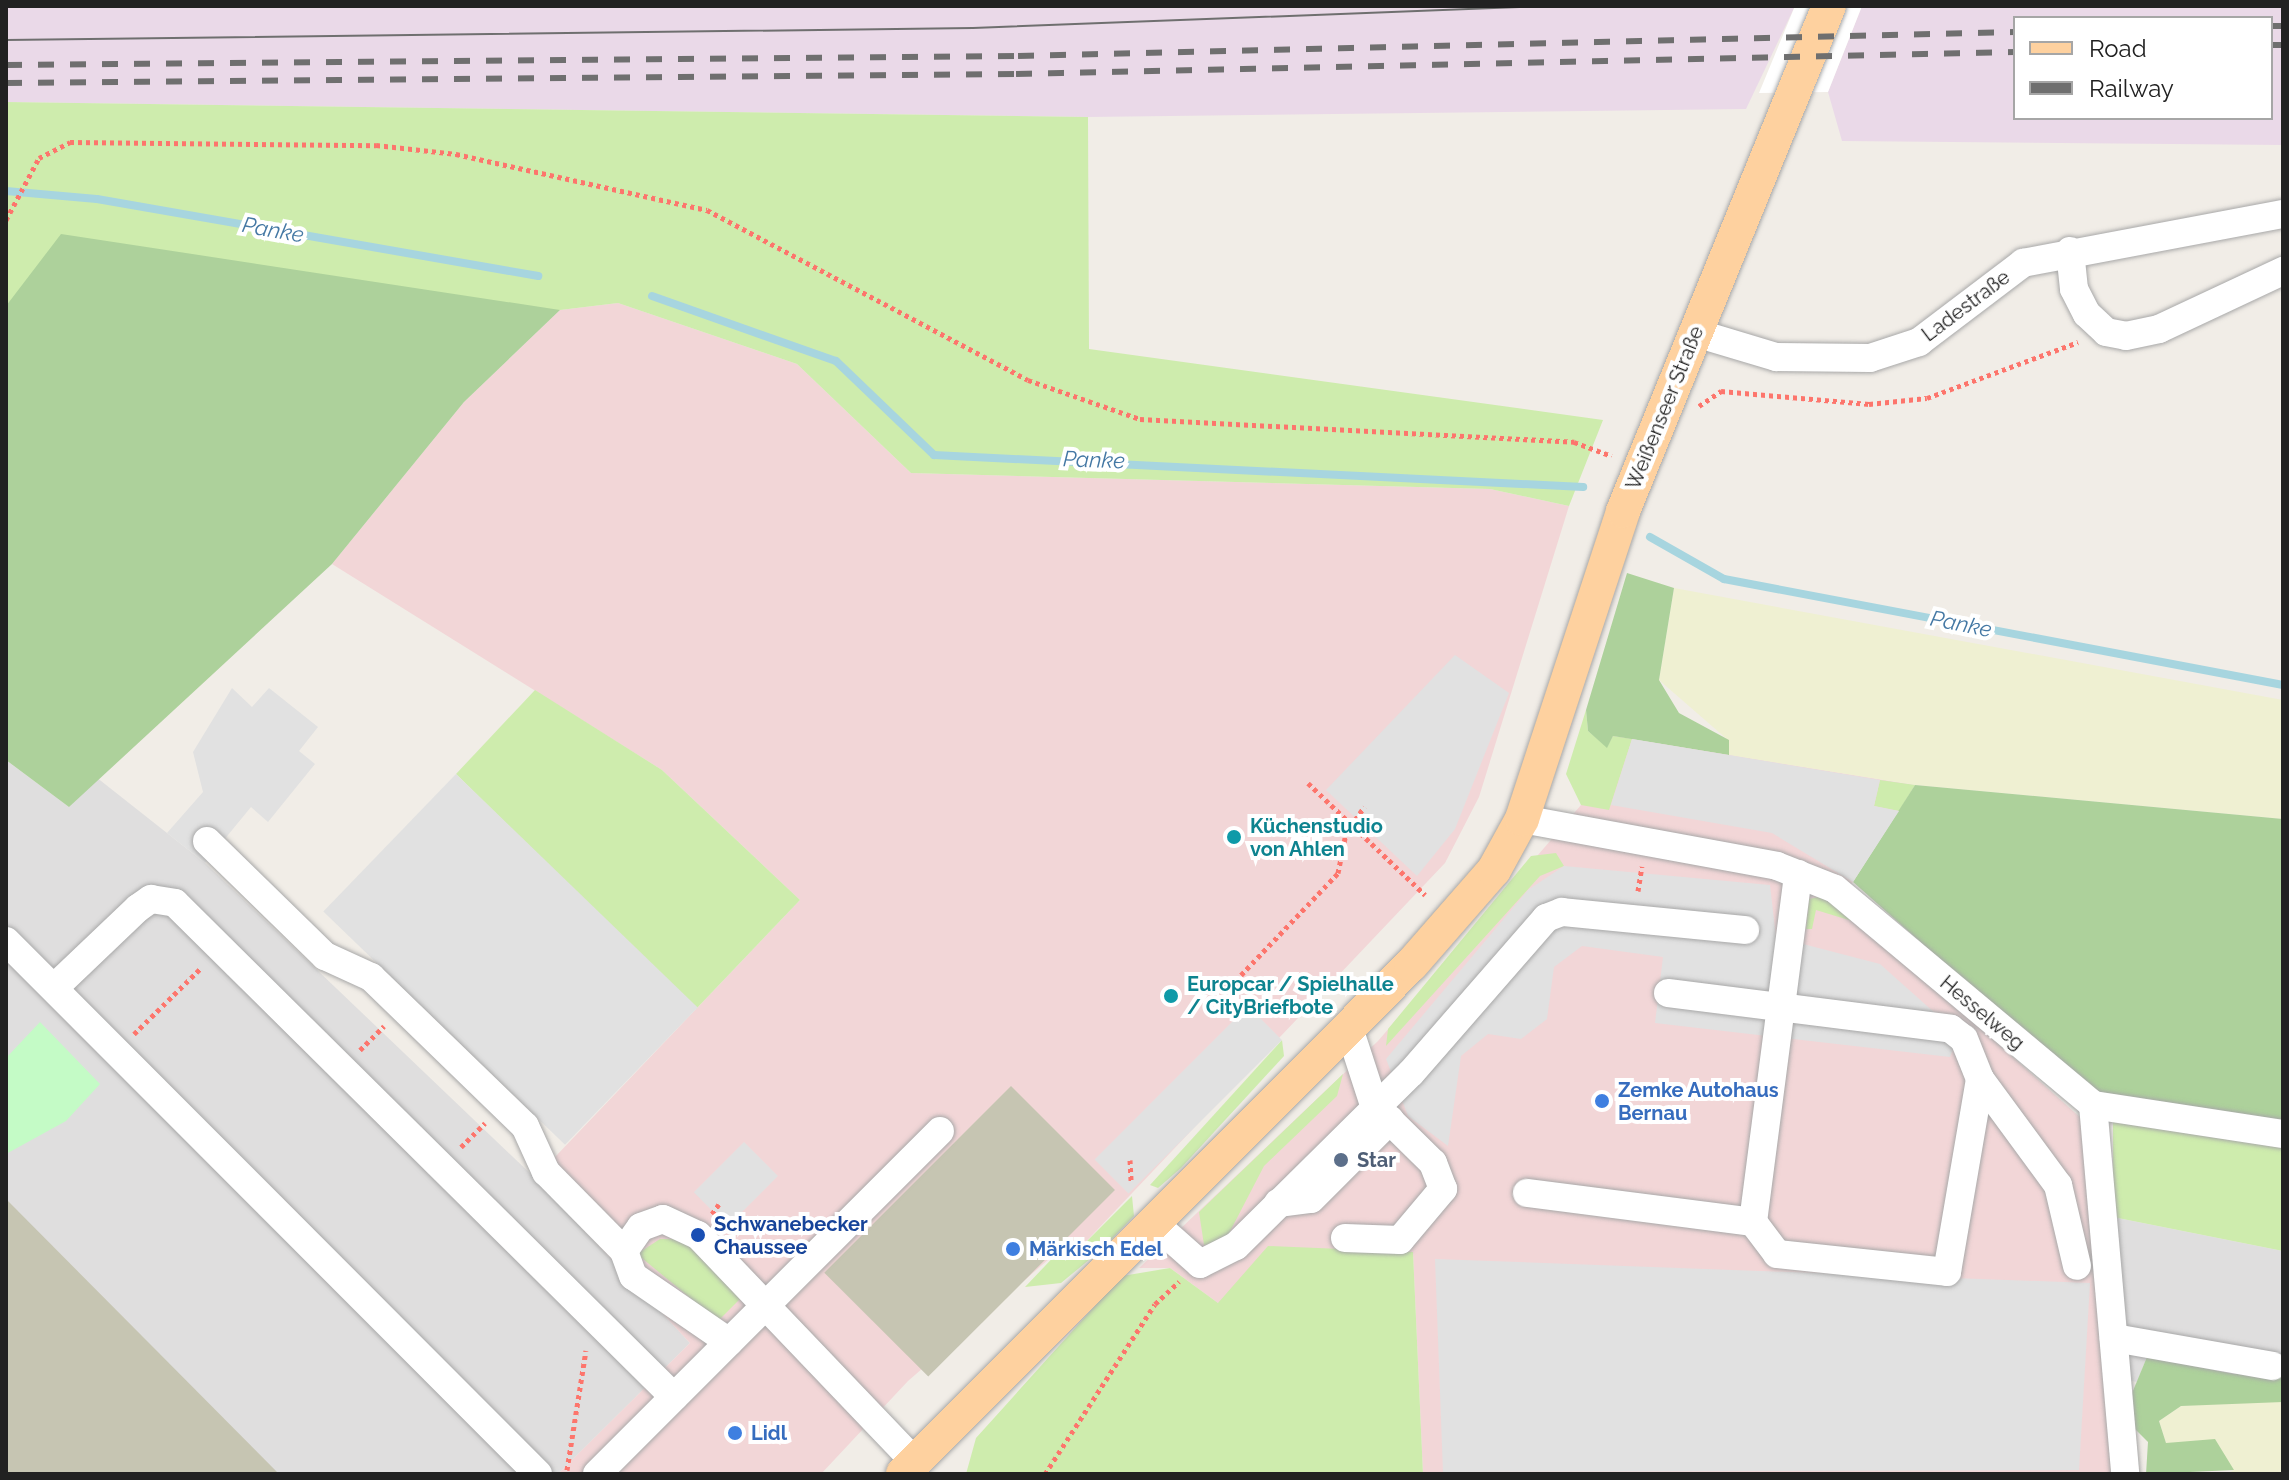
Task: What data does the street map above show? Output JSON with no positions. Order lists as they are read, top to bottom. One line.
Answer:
{"streets":{"main road":["Weißenseer Straße"],"street":["Ladestraße","Hesselweg"]},"crossings":[["Ladestraße","Weißenseer Straße"],["Weißenseer Straße","Hesselweg"]],"water":["Panke"],"places":["Küchenstudio von Ahlen","Europcar / Spielhalle / CityBriefbote","Zemke Autohaus Bernau","Star","Schwanebecker Chaussee","Märkisch Edel","Lidl"],"legend":["Road","Railway"]}
